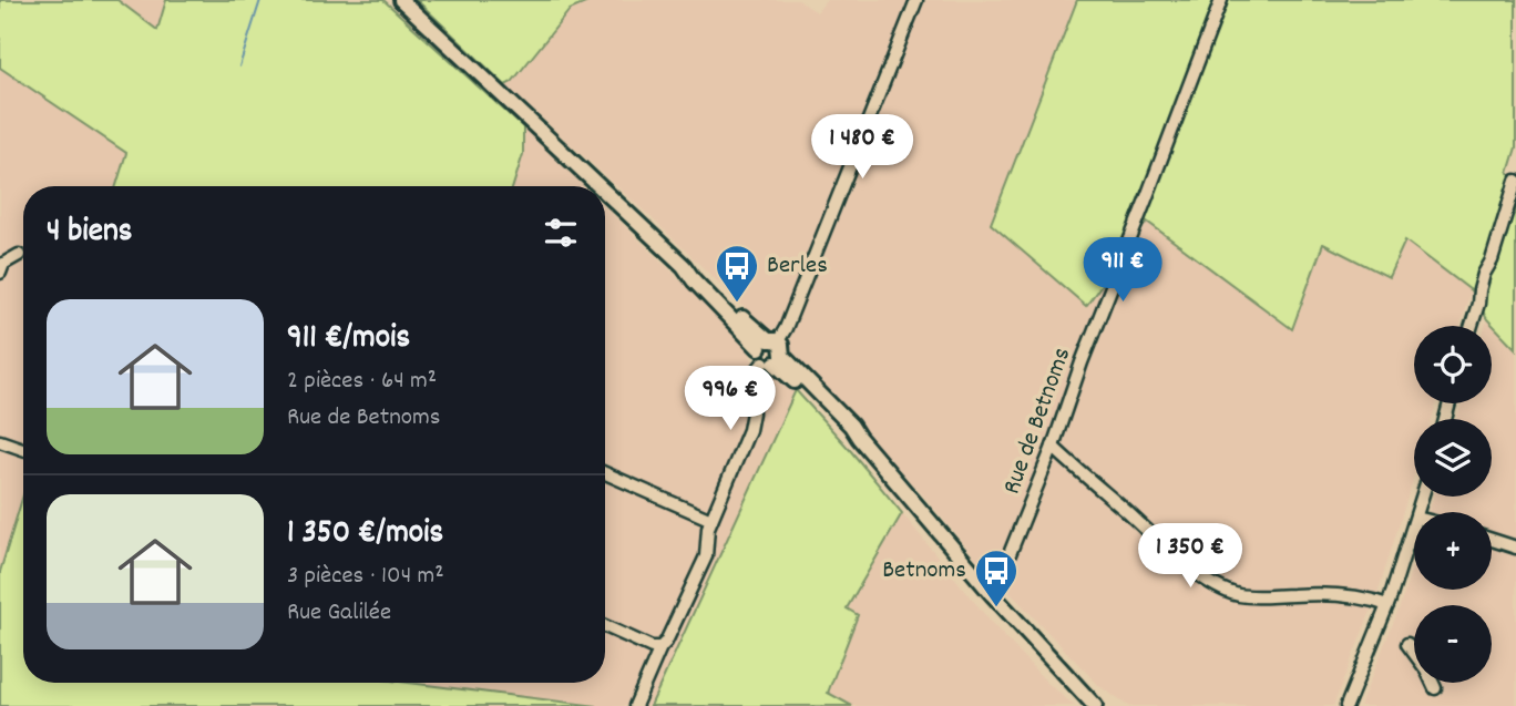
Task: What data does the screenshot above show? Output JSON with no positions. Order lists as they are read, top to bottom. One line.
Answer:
{"streets":{"street":["Rue de Betnoms"]},"places":{"bus stop":["Berles","Betnoms"]},"page":{"price":["1 480 €","911 €","996 €","1 350 €"],"heading":"4 biens","list":[{"name":"911 €/mois","note":"2 pièces · 64 m² · Rue de Betnoms"},{"name":"1 350 €/mois","note":"3 pièces · 104 m² · Rue Galilée"}],"map_buttons":["+","−"]}}
